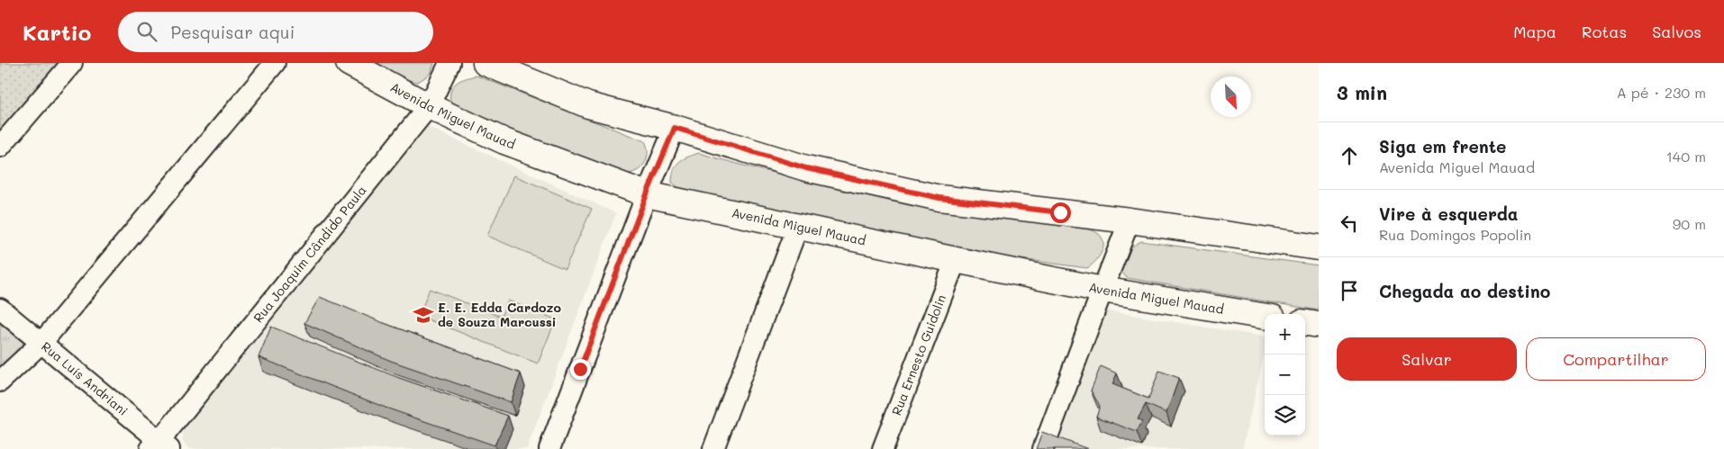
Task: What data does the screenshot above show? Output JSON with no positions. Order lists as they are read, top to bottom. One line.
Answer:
{"streets":{"street":["Avenida Miguel Mauad","Rua Joaquim Cândido Paula","Rua Ernesto Guidolin","Rua Luís Andriani"]},"crossings":[["Avenida Miguel Mauad","Rua Joaquim Cândido Paula"],["Avenida Miguel Mauad","Rua Ernesto Guidolin"],["Rua Joaquim Cândido Paula","Rua Luís Andriani"]],"places":{"school or university":["E. E. Edda Cardozo de Souza Marcussi"]},"north":"bottom right","page":{"header":"Kartio","search":"Pesquisar aqui","nav":["Mapa","Rotas","Salvos"],"heading":["3 min","A pé · 230 m"],"list":[["Siga em frente","Avenida Miguel Mauad","140 m"],["Vire à esquerda","Rua Domingos Popolin","90 m"],"Chegada ao destino"],"map_buttons":["+","−"],"buttons":["Salvar","Compartilhar"]}}
